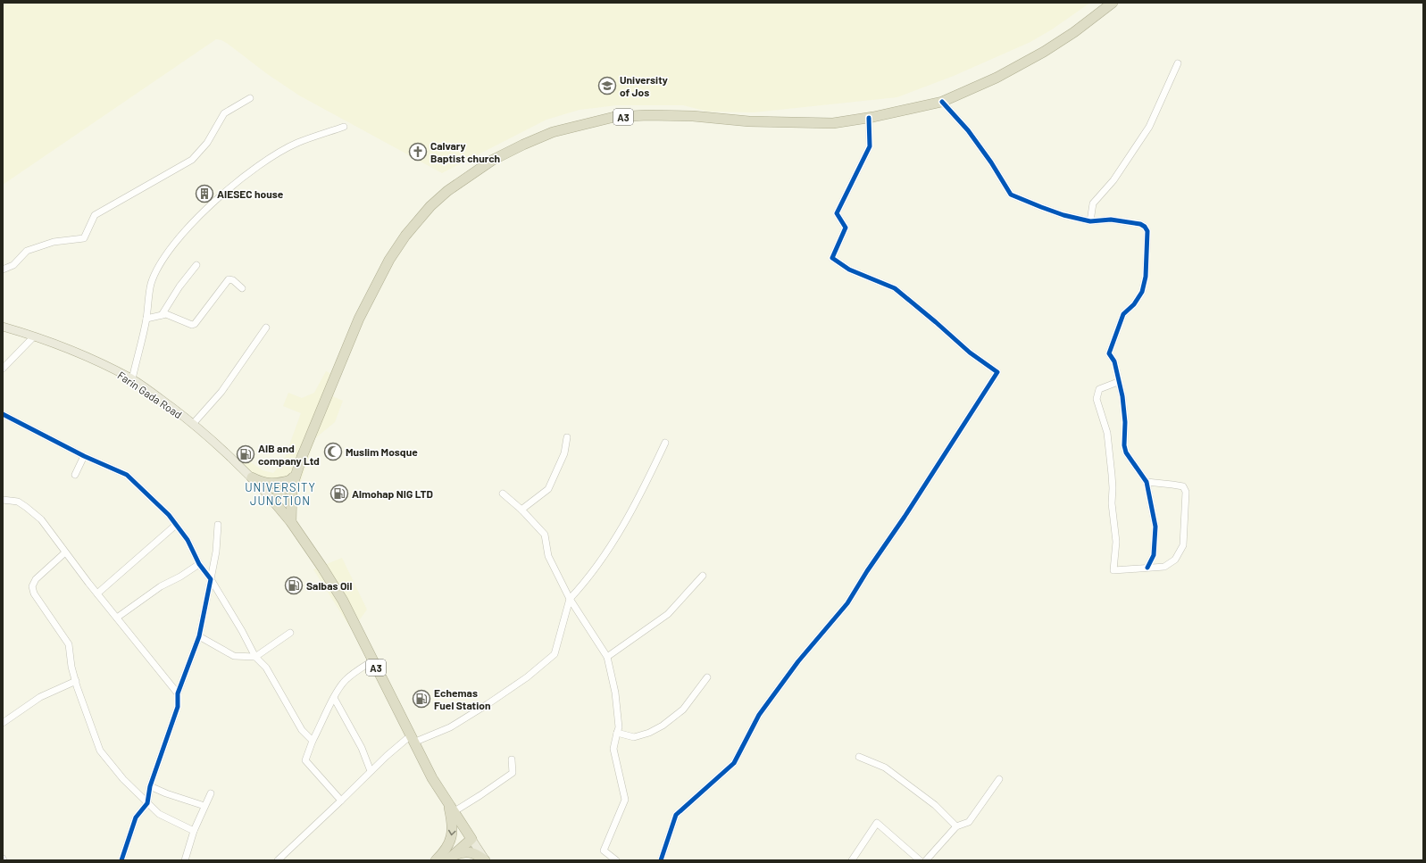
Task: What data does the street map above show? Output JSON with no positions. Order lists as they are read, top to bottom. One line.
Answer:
{"streets":{"highway":["A3"],"main road":["Farin Gada Road"]},"crossings":[["A3","Farin Gada Road"]],"districts":["UNIVERSITY JUNCTION"],"places":{"school or university":["University of Jos"],"church":["Calvary Baptist church"],"building":["AIESEC house"],"mosque":["Muslim Mosque"],"fuel station":["AIB and company Ltd","Almohap NIG LTD","Salbas Oil","Echemas Fuel Station"]}}
